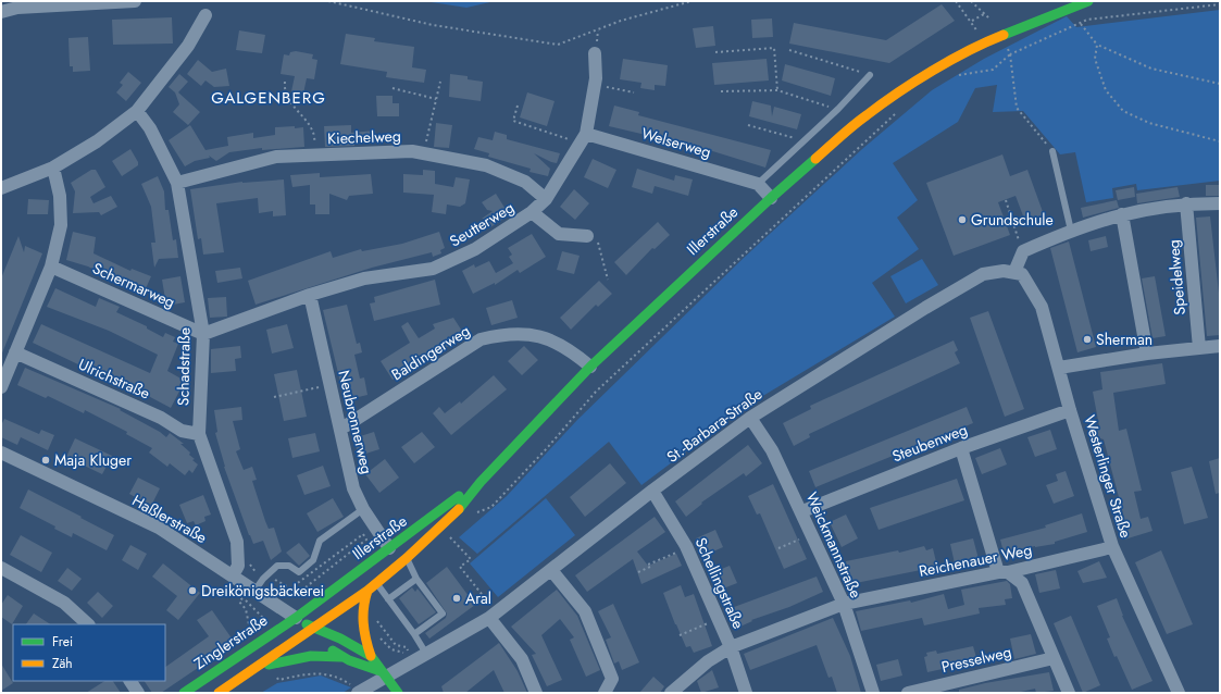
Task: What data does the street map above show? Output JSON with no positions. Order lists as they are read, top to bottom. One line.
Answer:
{"streets":{"main road":["Illerstraße","Haßlerstraße","Zinglerstraße"],"street":["Kiechelweg","Welserweg","Seutterweg","Speidelweg","Schermarweg","Baldingerweg","Schadstraße","Ulrichstraße","Neubronnerweg","St.-Barbara-Straße","Steubenweg","Westerlinger Straße","Weickmannstraße","Reichenauer Weg","Schellingstraße","Presselweg"]},"crossings":[["Kiechelweg","Seutterweg"],["Kiechelweg","Schadstraße"],["Welserweg","Seutterweg"],["Seutterweg","Schermarweg"],["Seutterweg","Schadstraße"],["Seutterweg","Neubronnerweg"],["Illerstraße","Baldingerweg"],["Illerstraße","Neubronnerweg"],["Illerstraße","Haßlerstraße"],["Illerstraße","Zinglerstraße"],["Schermarweg","Schadstraße"],["Baldingerweg","Neubronnerweg"],["Schadstraße","Ulrichstraße"],["Schadstraße","Haßlerstraße"],["St.-Barbara-Straße","Westerlinger Straße"],["St.-Barbara-Straße","Haßlerstraße"],["St.-Barbara-Straße","Weickmannstraße"],["St.-Barbara-Straße","Schellingstraße"],["Steubenweg","Westerlinger Straße"],["Steubenweg","Weickmannstraße"],["Westerlinger Straße","Reichenauer Weg"],["Haßlerstraße","Zinglerstraße"],["Weickmannstraße","Reichenauer Weg"],["Reichenauer Weg","Schellingstraße"]],"districts":["GALGENBERG"],"places":["Grundschule","Sherman","Maja Kluger","Dreikönigsbäckerei","Aral"],"legend":["Frei","Zäh"]}
